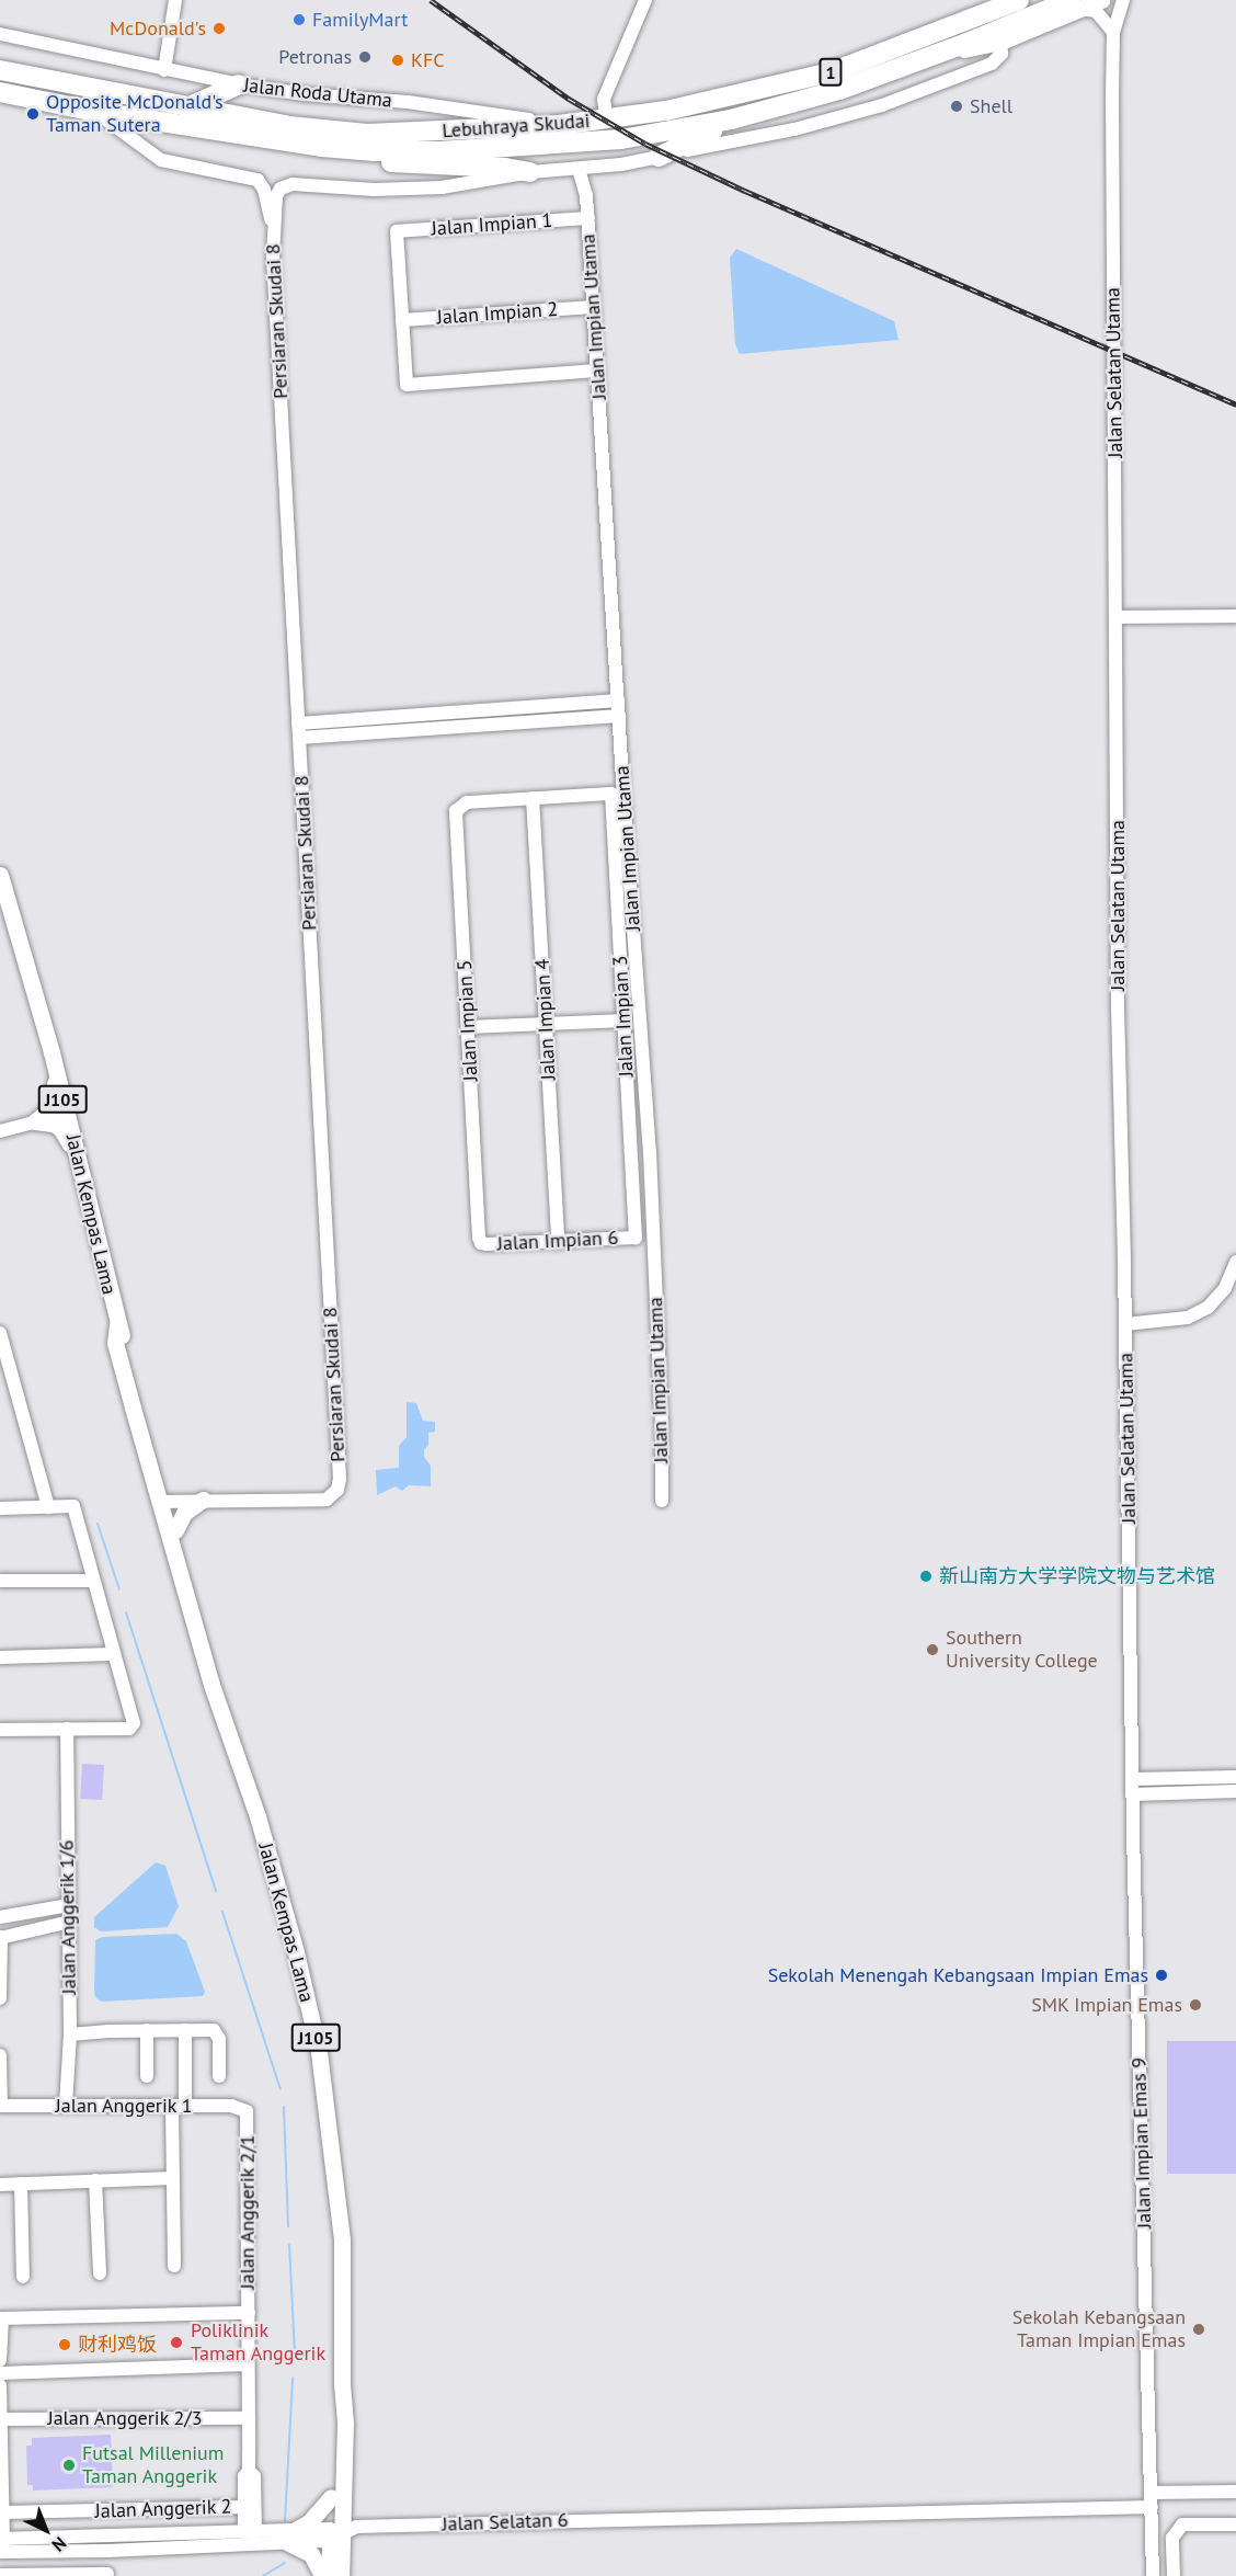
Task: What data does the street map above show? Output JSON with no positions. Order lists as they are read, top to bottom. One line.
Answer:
{"streets":{"highway":["1","Lebuhraya Skudai"],"main road":["J105","Jalan Kempas Lama"],"street":["Jalan Roda Utama","Jalan Impian 1","Jalan Impian 2","Jalan Impian Utama","Persiaran Skudai 8","Jalan Selatan Utama","Jalan Impian 3","Jalan Impian 4","Jalan Impian 5","Jalan Impian 6","Jalan Anggerik 1/6","Jalan Anggerik 1","Jalan Impian Emas 9","Jalan Anggerik 2/1","Jalan Anggerik 2/3","Jalan Anggerik 2","Jalan Selatan 6"]},"crossings":[["Jalan Roda Utama","Lebuhraya Skudai"],["Jalan Impian 1","Jalan Impian 2"],["Jalan Impian 1","Jalan Impian Utama"],["Jalan Impian 2","Jalan Impian Utama"],["Jalan Selatan Utama","Jalan Impian Emas 9"],["Jalan Impian 3","Jalan Impian 4"],["Jalan Impian 3","Jalan Impian 5"],["Jalan Impian 3","Jalan Impian 6"],["Jalan Impian 4","Jalan Impian 5"],["Jalan Impian 4","Jalan Impian 6"],["Jalan Impian 5","Jalan Impian 6"],["Jalan Kempas Lama","Jalan Selatan 6"],["Jalan Anggerik 1/6","Jalan Anggerik 1"],["Jalan Anggerik 1","Jalan Anggerik 2/1"],["Jalan Impian Emas 9","Jalan Selatan 6"],["Jalan Anggerik 2/1","Jalan Anggerik 2/3"],["Jalan Anggerik 2/1","Jalan Anggerik 2"]],"places":["FamilyMart","McDonald's","Petronas","KFC","Shell","Opposite McDonald's Taman Sutera","新山南方大学学院文物与艺术馆","Southern University College","Sekolah Menengah Kebangsaan Impian Emas","SMK Impian Emas","Sekolah Kebangsaan Taman Impian Emas","Poliklinik Taman Anggerik","财利鸡饭","Futsal Millenium Taman Anggerik"],"north":"bottom right"}
